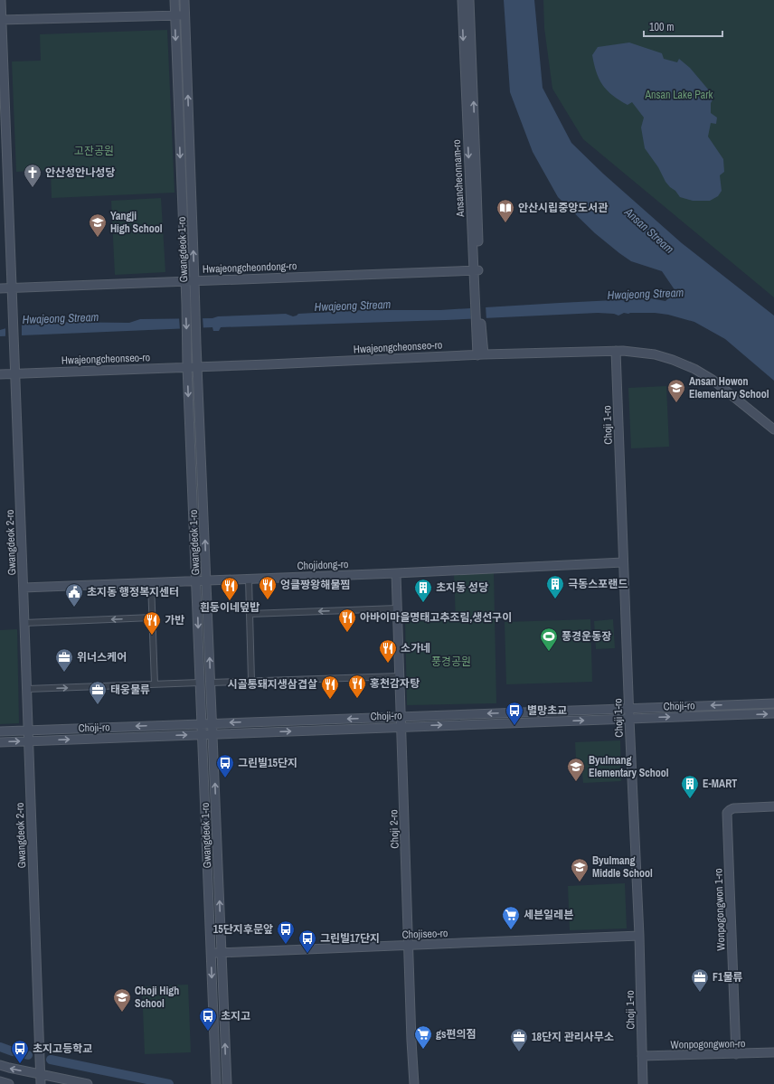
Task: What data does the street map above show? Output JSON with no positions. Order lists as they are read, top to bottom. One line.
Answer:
{"streets":{"street":["Ansancheonnam-ro","Gwangdeok 1-ro","Hwajeongcheondong-ro","Hwajeongcheonseo-ro","Choji 1-ro","Gwangdeok 2-ro","Chojidong-ro","Choji-ro","Choji 2-ro","Wonpogongwon 1-ro","Chojiseo-ro","Wonpogongwon-ro"]},"crossings":[["Ansancheonnam-ro","Hwajeongcheondong-ro"],["Ansancheonnam-ro","Hwajeongcheonseo-ro"],["Gwangdeok 1-ro","Hwajeongcheondong-ro"],["Gwangdeok 1-ro","Hwajeongcheonseo-ro"],["Gwangdeok 1-ro","Chojidong-ro"],["Gwangdeok 1-ro","Choji-ro"],["Gwangdeok 1-ro","Chojiseo-ro"],["Hwajeongcheondong-ro","Gwangdeok 2-ro"],["Hwajeongcheonseo-ro","Choji 1-ro"],["Hwajeongcheonseo-ro","Gwangdeok 2-ro"],["Choji 1-ro","Chojidong-ro"],["Choji 1-ro","Choji-ro"],["Choji 1-ro","Chojiseo-ro"],["Choji 1-ro","Wonpogongwon-ro"],["Gwangdeok 2-ro","Chojidong-ro"],["Gwangdeok 2-ro","Choji-ro"],["Chojidong-ro","Choji 2-ro"],["Choji-ro","Choji 2-ro"],["Choji 2-ro","Chojiseo-ro"],["Wonpogongwon 1-ro","Wonpogongwon-ro"]],"water":["Ansan Stream","Hwajeong Stream"],"parks":["Ansan Lake Park","고잔공원","풍경공원"],"places":{"church":["안산성안나성당"],"library":["안산시립중앙도서관"],"school or university":["Yangji High School","Ansan Howon Elementary School","Byulmang Elementary School","Byulmang Middle School","Choji High School"],"building":["극동스포랜드","초지동 성당","E-MART"],"restaurant":["엉클짱왕해물찜","흰둥이네덮밥","아바이마을명태고추조림,생선구이","가반","소가네","홍천감자탕","시골통돼지생삼겹살"],"public building":["초지동 행정복지센터"],"sports":["풍경운동장"],"office":["위너스케어","태웅물류","F1물류","18단지 관리사무소"],"bus stop":["별망초교","그린빌15단지","15단지후문앞","그린빌17단지","초지고","초지고등학교"],"supermarket":["세븐일레븐","gs편의점"]},"scale_bar":"100 m"}
